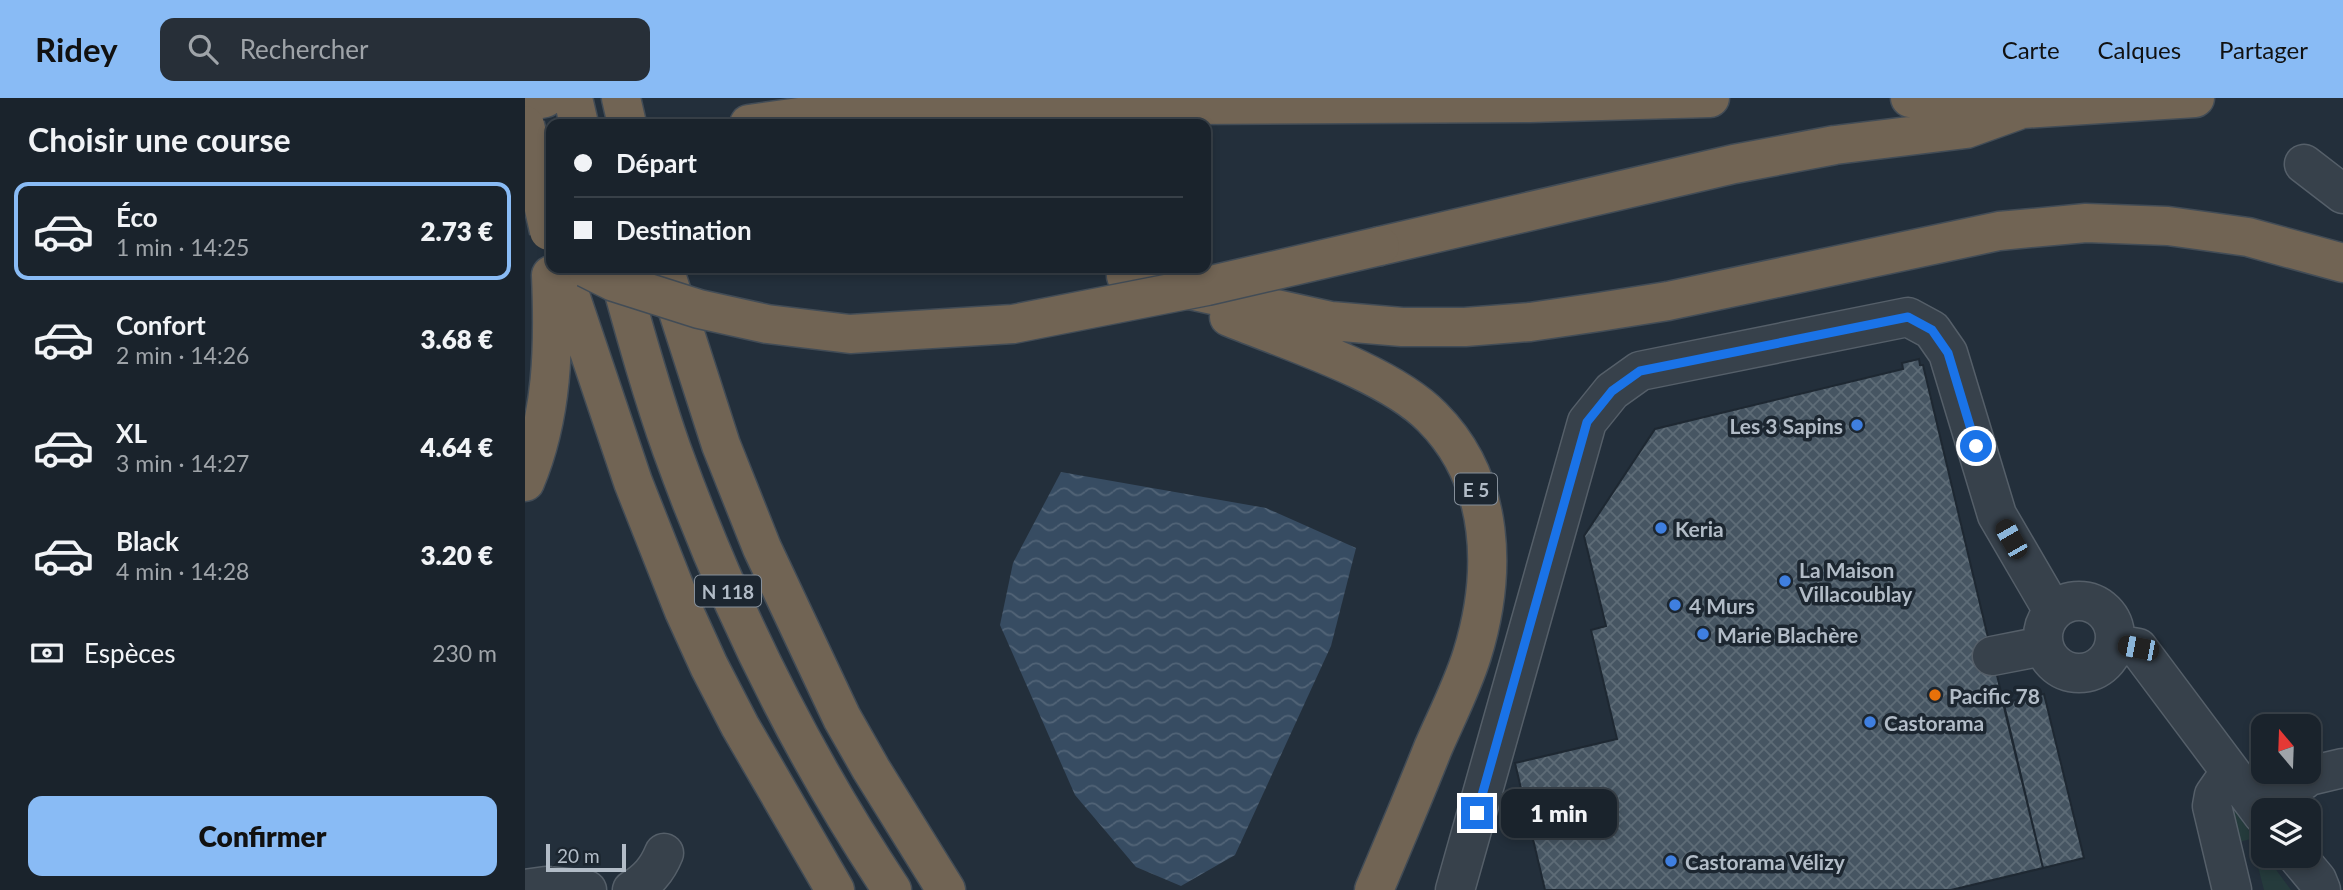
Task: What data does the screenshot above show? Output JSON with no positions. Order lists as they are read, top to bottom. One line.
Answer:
{"streets":{"highway":["E 5","N 118"]},"places":["Les 3 Sapins","Keria","La Maison Villacoublay","4 Murs","Marie Blachère","Pacific 78","Castorama","Castorama Vélizy"],"scale_bar":"20 m","north":"top","page":{"header":"Ridey","search":"Rechercher","nav":["Carte","Calques","Partager"],"heading":"Choisir une course","banner":["Départ","Destination"],"list":[{"name":"Éco","note":"1 min · 14:25","value":"2.73 €"},{"name":"Confort","note":"2 min · 14:26","value":"3.68 €"},{"name":"XL","note":"3 min · 14:27","value":"4.64 €"},{"name":"Black","note":"4 min · 14:28","value":"3.20 €"}],"pay":["Espèces","230 m"],"buttons":"Confirmer","bubble":"1 min","scale":"20 m"}}
